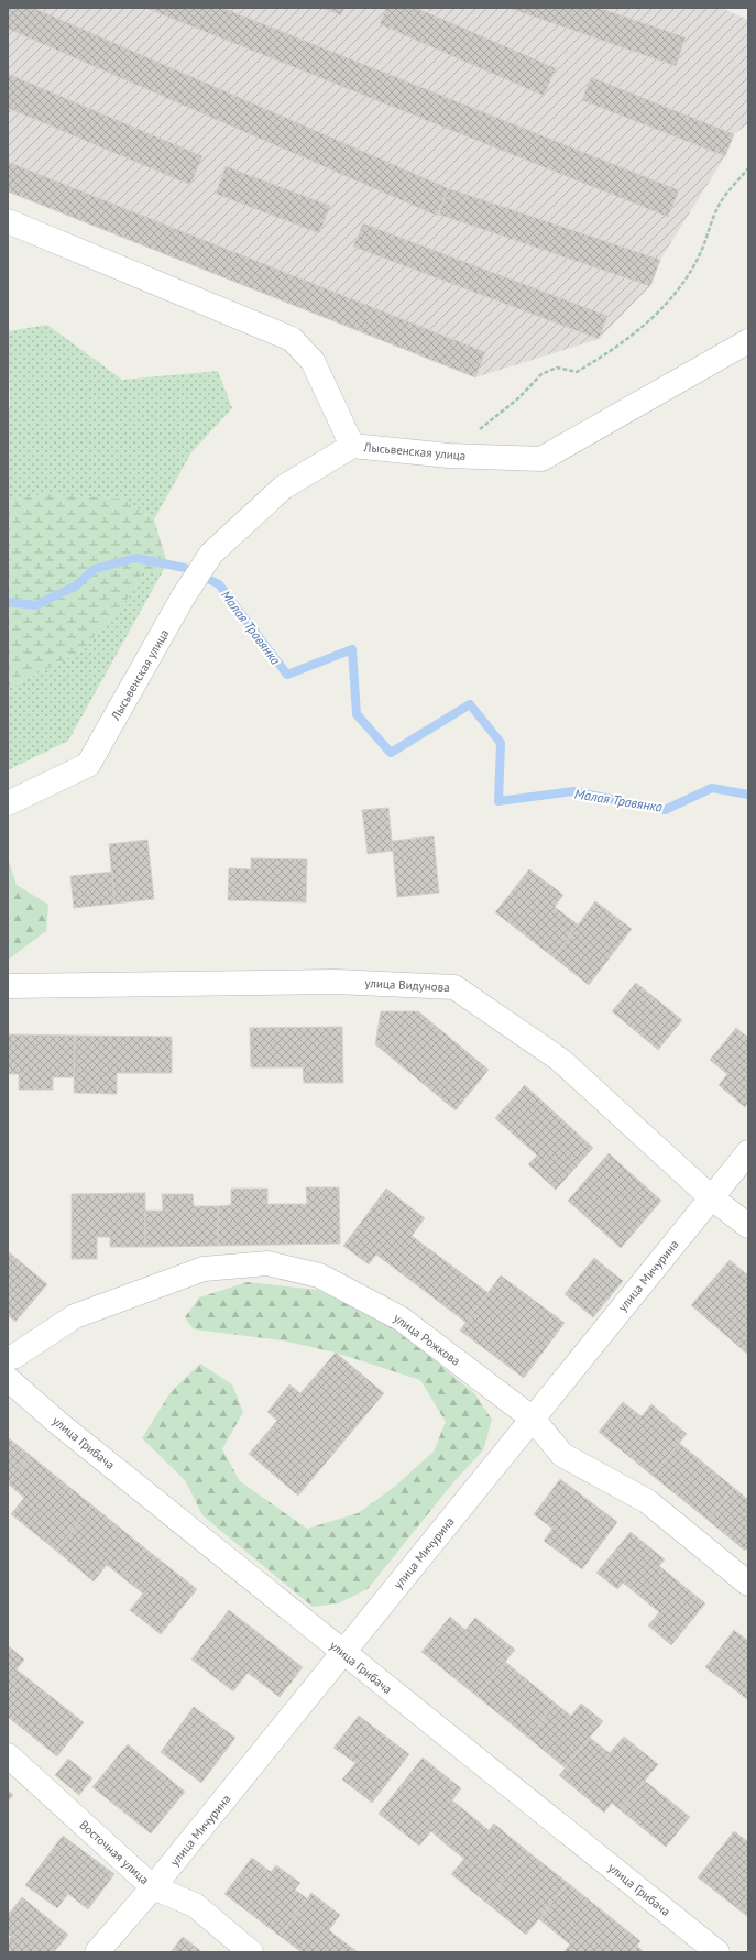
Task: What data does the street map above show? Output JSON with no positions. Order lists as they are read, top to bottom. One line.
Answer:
{"streets":{"street":["Лысьвенская улица","улица Видунова","улица Мичурина","улица Рожкова","улица Грибача","Восточная улица"]},"crossings":[["улица Видунова","улица Мичурина"],["улица Мичурина","улица Рожкова"],["улица Мичурина","улица Грибача"],["улица Мичурина","Восточная улица"]],"water":["Малая Травянка"]}
